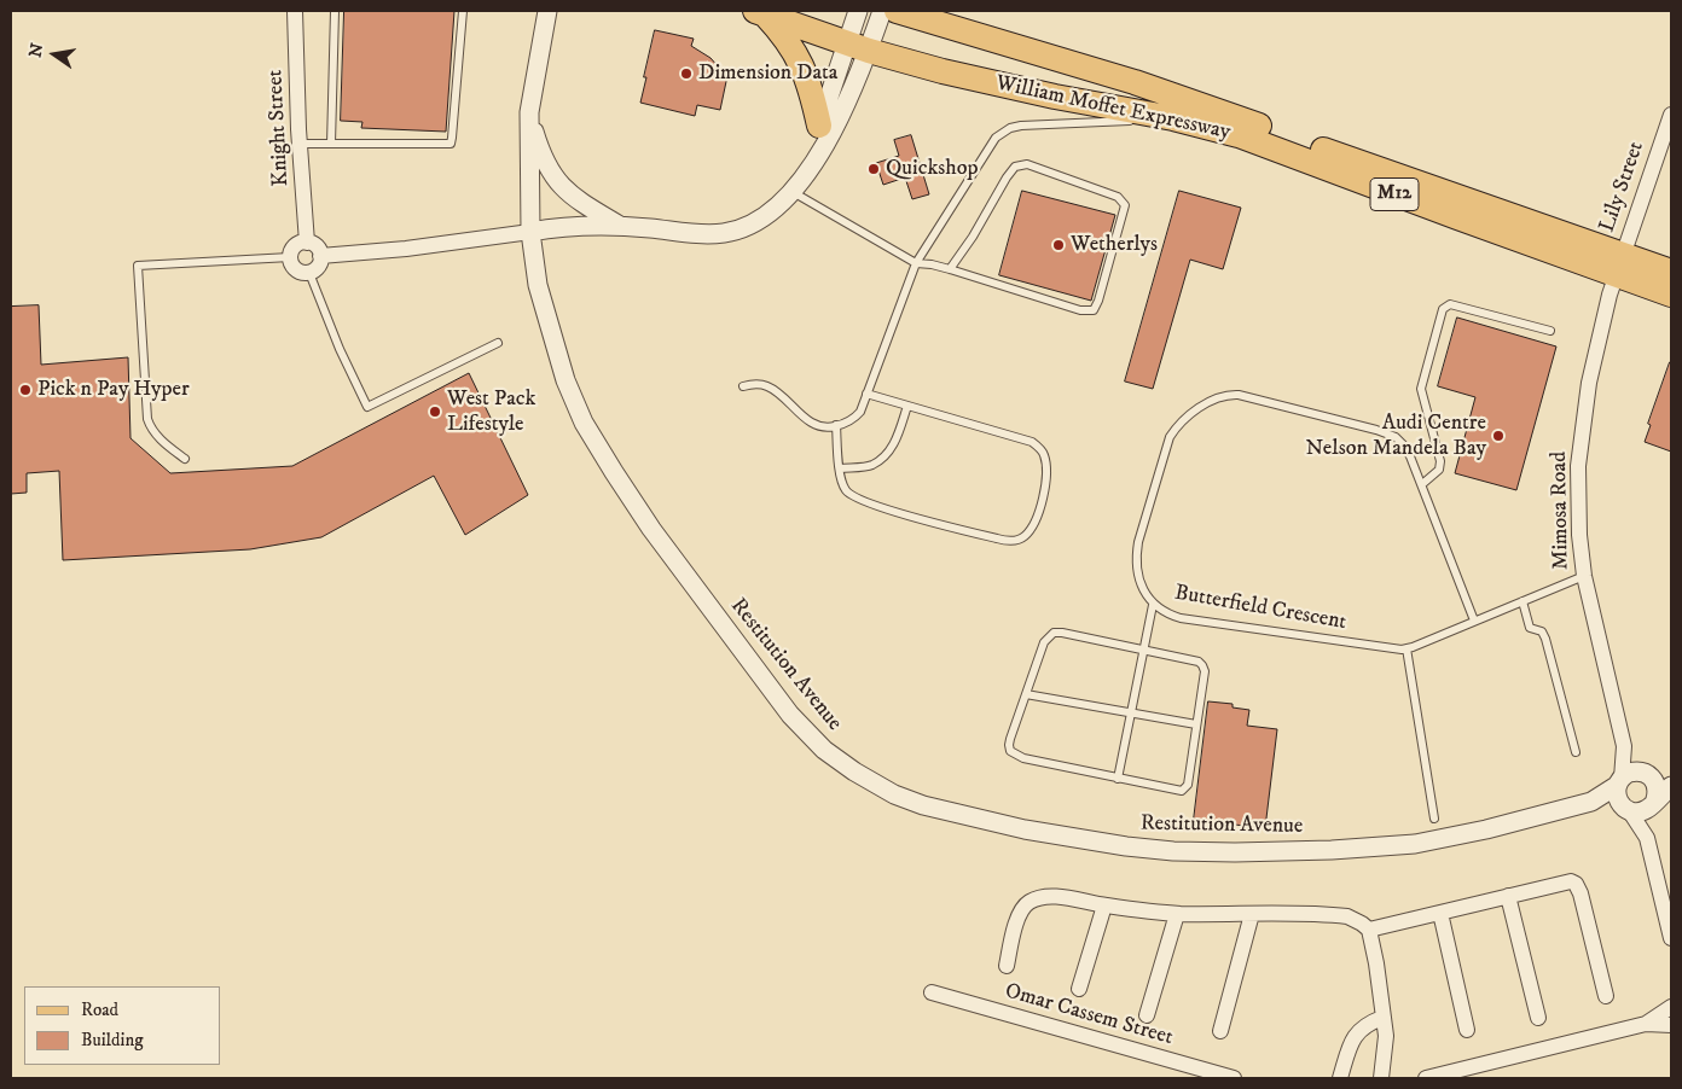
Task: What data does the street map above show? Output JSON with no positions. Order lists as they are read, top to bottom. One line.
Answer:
{"streets":{"main road":["William Moffet Expressway","M12"],"street":["Knight Street","Lily Street","Mimosa Road","Restitution Avenue","Omar Cassem Street"],"lane":["Butterfield Crescent"]},"crossings":[["William Moffet Expressway","Lily Street"],["William Moffet Expressway","Mimosa Road"],["Lily Street","Mimosa Road"],["Mimosa Road","Butterfield Crescent"],["Mimosa Road","Restitution Avenue"]],"places":["Dimension Data","Quickshop","Wetherlys","Pick n Pay Hyper","West Pack Lifestyle","Audi Centre Nelson Mandela Bay"],"legend":["Road","Building"],"north":"left"}
